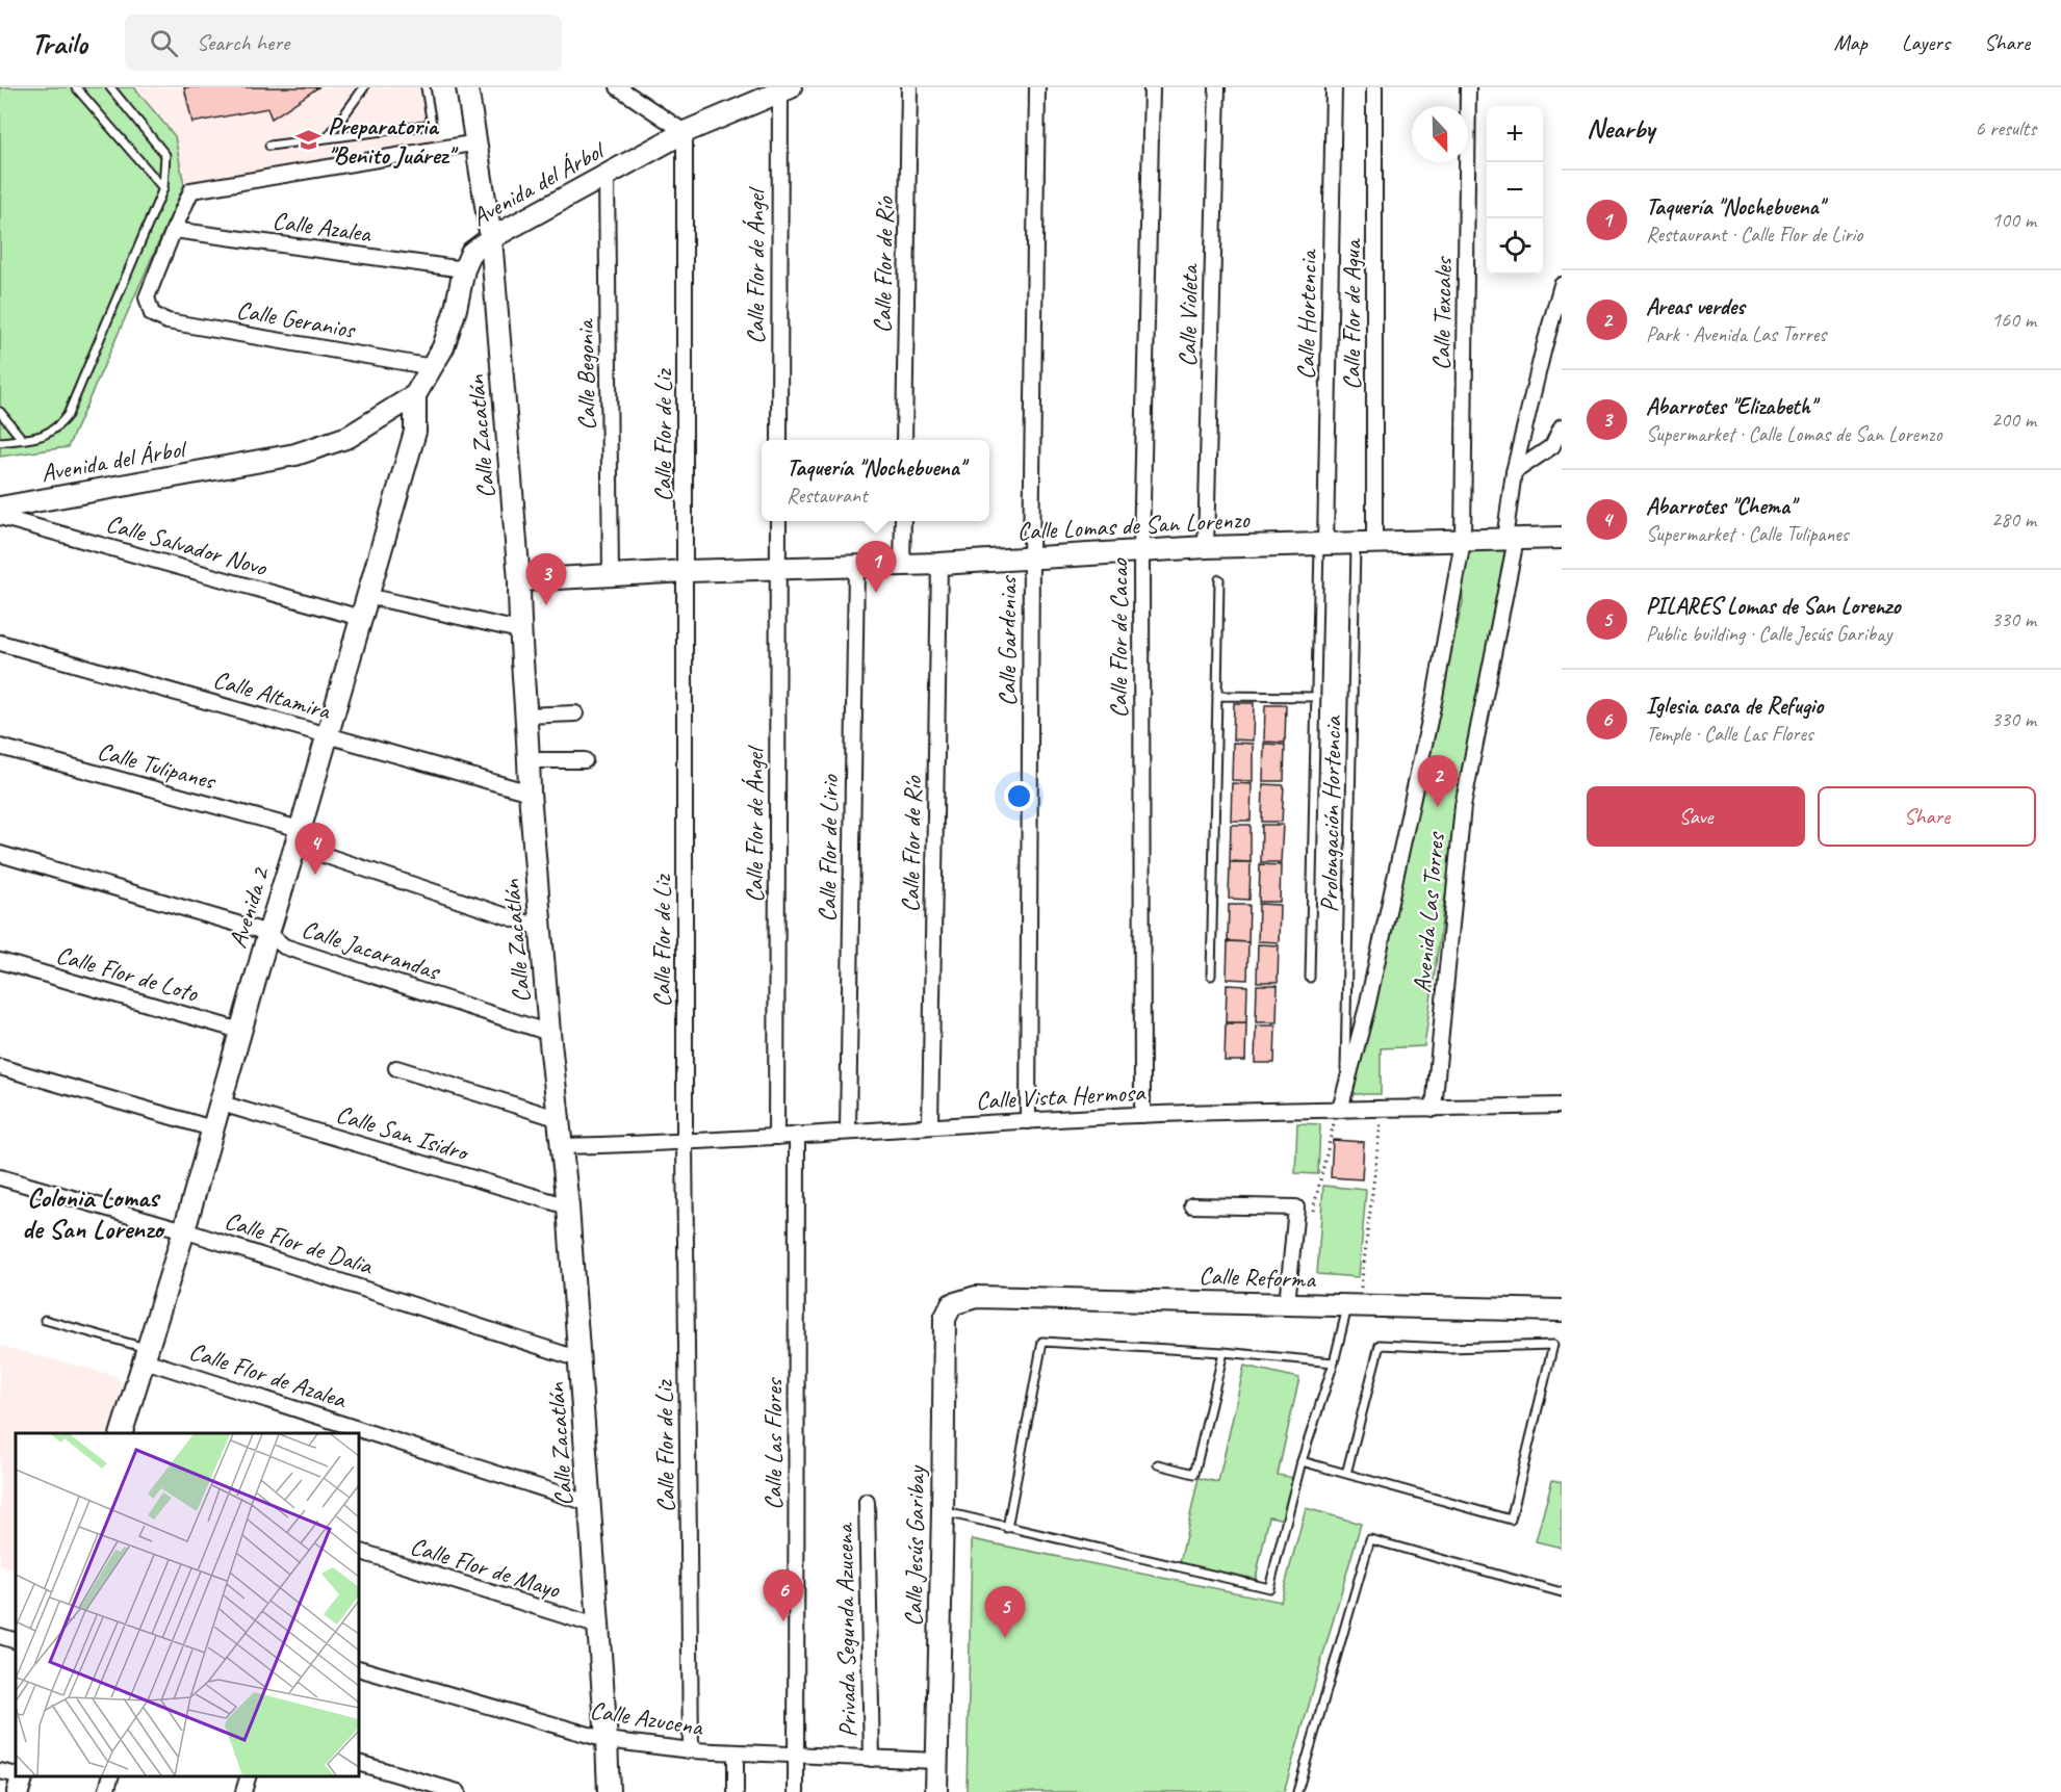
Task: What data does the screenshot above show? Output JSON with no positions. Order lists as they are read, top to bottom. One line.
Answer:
{"streets":{"street":["Avenida del Árbol","Calle Azalea","Calle Flor de Río","Calle Flor de Ángel","Calle Texcales","Calle Hortencia","Calle Flor de Agua","Calle Violeta","Calle Geranios","Calle Begonia","Calle Flor de Liz","Calle Zacatlán","Calle Lomas de San Lorenzo","Calle Salvador Novo","Calle Flor de Cacao","Calle Gardenias","Calle Altamira","Calle Tulipanes","Calle Flor de Lirio","Avenida 2","Avenida Las Torres","Calle Jacarandas","Calle Flor de Loto","Calle Vista Hermosa","Calle San Isidro","Calle Flor de Dalia","Calle Reforma","Calle Flor de Azalea","Calle Las Flores","Calle Jesús Garibay","Calle Flor de Mayo","Privada Segunda Azucena","Calle Azucena"],"lane":["Prolongación Hortencia"]},"crossings":[["Avenida del Árbol","Calle Azalea"],["Avenida del Árbol","Calle Flor de Ángel"],["Avenida del Árbol","Calle Geranios"],["Avenida del Árbol","Calle Begonia"],["Avenida del Árbol","Calle Flor de Liz"],["Avenida del Árbol","Calle Zacatlán"],["Avenida del Árbol","Avenida 2"],["Calle Azalea","Calle Geranios"],["Calle Flor de Río","Calle Lomas de San Lorenzo"],["Calle Flor de Río","Calle Vista Hermosa"],["Calle Flor de Ángel","Calle Lomas de San Lorenzo"],["Calle Flor de Ángel","Calle Vista Hermosa"],["Calle Texcales","Calle Lomas de San Lorenzo"],["Calle Texcales","Avenida Las Torres"],["Calle Hortencia","Calle Lomas de San Lorenzo"],["Calle Flor de Agua","Calle Lomas de San Lorenzo"],["Calle Flor de Agua","Prolongación Hortencia"],["Calle Violeta","Calle Lomas de San Lorenzo"],["Calle Begonia","Calle Lomas de San Lorenzo"],["Calle Flor de Liz","Calle Lomas de San Lorenzo"],["Calle Flor de Liz","Calle Vista Hermosa"],["Calle Flor de Liz","Calle Azucena"],["Calle Zacatlán","Calle Lomas de San Lorenzo"],["Calle Zacatlán","Calle Altamira"],["Calle Zacatlán","Calle Tulipanes"],["Calle Zacatlán","Calle Jacarandas"],["Calle Zacatlán","Calle Vista Hermosa"],["Calle Zacatlán","Calle San Isidro"],["Calle Zacatlán","Calle Flor de Dalia"],["Calle Zacatlán","Calle Flor de Azalea"],["Calle Zacatlán","Calle Flor de Mayo"],["Calle Zacatlán","Calle Azucena"],["Calle Lomas de San Lorenzo","Calle Flor de Cacao"],["Calle Lomas de San Lorenzo","Calle Gardenias"],["Calle Lomas de San Lorenzo","Prolongación Hortencia"],["Calle Lomas de San Lorenzo","Calle Flor de Lirio"],["Calle Lomas de San Lorenzo","Avenida Las Torres"],["Calle Salvador Novo","Avenida 2"],["Calle Flor de Cacao","Calle Vista Hermosa"],["Calle Gardenias","Calle Vista Hermosa"],["Calle Altamira","Avenida 2"],["Calle Tulipanes","Avenida 2"],["Prolongación Hortencia","Avenida Las Torres"],["Calle Flor de Lirio","Calle Vista Hermosa"],["Avenida 2","Calle Jacarandas"],["Avenida 2","Calle Flor de Loto"],["Avenida 2","Calle San Isidro"],["Avenida 2","Calle Flor de Dalia"],["Avenida 2","Calle Flor de Azalea"],["Avenida Las Torres","Calle Vista Hermosa"],["Calle Vista Hermosa","Calle Las Flores"],["Calle Reforma","Calle Jesús Garibay"],["Calle Las Flores","Calle Azucena"],["Calle Jesús Garibay","Calle Azucena"],["Privada Segunda Azucena","Calle Azucena"]],"districts":["Colonia Lomas de San Lorenzo"],"places":{"school or university":["Preparatoria \"Benito Juárez\""]},"north":"bottom","page":{"header":"Trailo","search":"Search here","nav":["Map","Layers","Share"],"heading":["Nearby","6 results"],"map_buttons":["+","−"],"list":[{"mark":"1","name":"Taquería \"Nochebuena\"","note":"Restaurant · Calle Flor de Lirio","value":"100 m"},{"mark":"2","name":"Areas verdes","note":"Park · Avenida Las Torres","value":"160 m"},{"mark":"3","name":"Abarrotes \"Elizabeth\"","note":"Supermarket · Calle Lomas de San Lorenzo","value":"200 m"},{"mark":"4","name":"Abarrotes \"Chema\"","note":"Supermarket · Calle Tulipanes","value":"280 m"},{"mark":"5","name":"PILARES Lomas de San Lorenzo","note":"Public building · Calle Jesús Garibay","value":"330 m"},{"mark":"6","name":"Iglesia casa de Refugio","note":"Temple · Calle Las Flores","value":"330 m"}],"popup":["Taquería \"Nochebuena\"","Restaurant"],"pins":["1","3","2","4","6","5"],"buttons":["Save","Share"]}}
